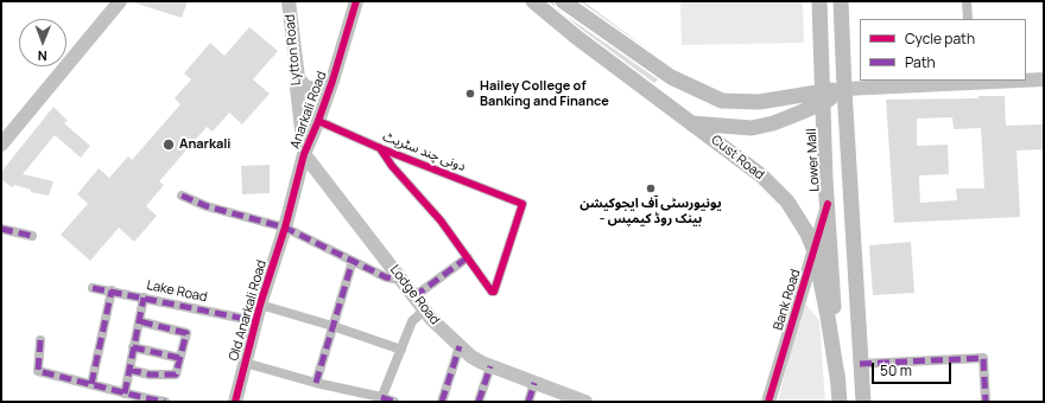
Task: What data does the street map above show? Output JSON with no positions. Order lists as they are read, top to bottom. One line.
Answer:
{"streets":{"main road":["Cust Road","Lower Mall"],"street":["Lytton Road","Anarkali Road","دونی چند سٹریٹ","Lake Road","Lodge Road","Bank Road","Old Anarkali Road"]},"crossings":[["Lytton Road","Anarkali Road"],["Lytton Road","Lodge Road"],["Anarkali Road","دونی چند سٹریٹ"],["Anarkali Road","Lodge Road"],["Anarkali Road","Old Anarkali Road"],["Cust Road","Lower Mall"],["Cust Road","Bank Road"],["Lower Mall","Bank Road"],["Lake Road","Old Anarkali Road"]],"places":["Hailey College of Banking and Finance","Anarkali","یونیورسٹی آف ایجوکیشن - بینک روڈ کیمپس"],"legend":["Cycle path","Path"],"scale_bar":"50 m","north":"bottom"}
